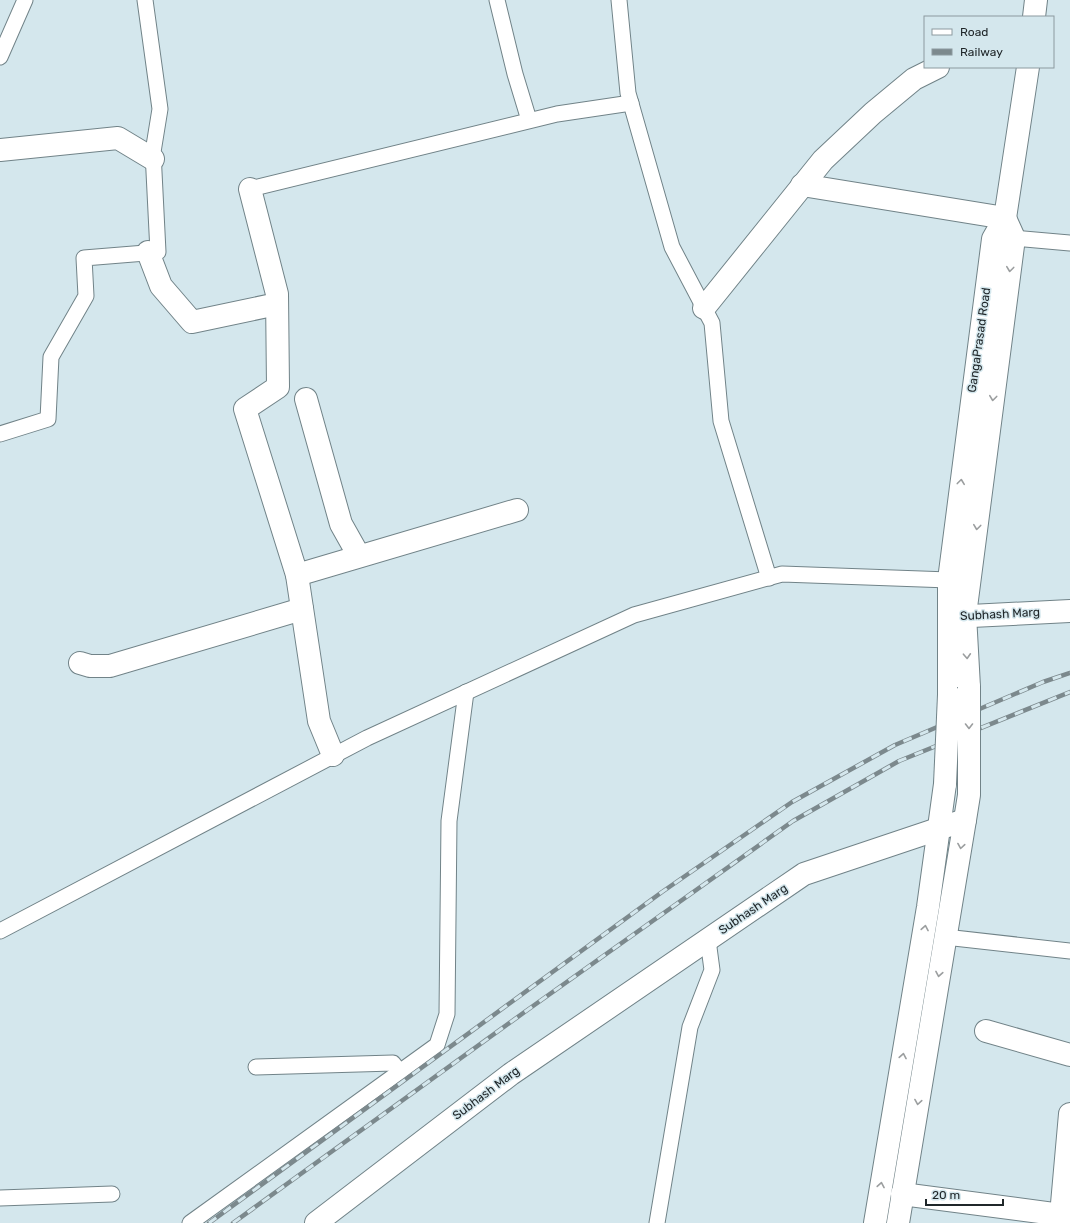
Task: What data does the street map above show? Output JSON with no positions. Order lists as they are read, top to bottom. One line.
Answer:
{"streets":{"street":["GangaPrasad Road","Subhash Marg"]},"crossings":[["GangaPrasad Road","Subhash Marg"]],"legend":["Road","Railway"],"scale_bar":"20 m"}
